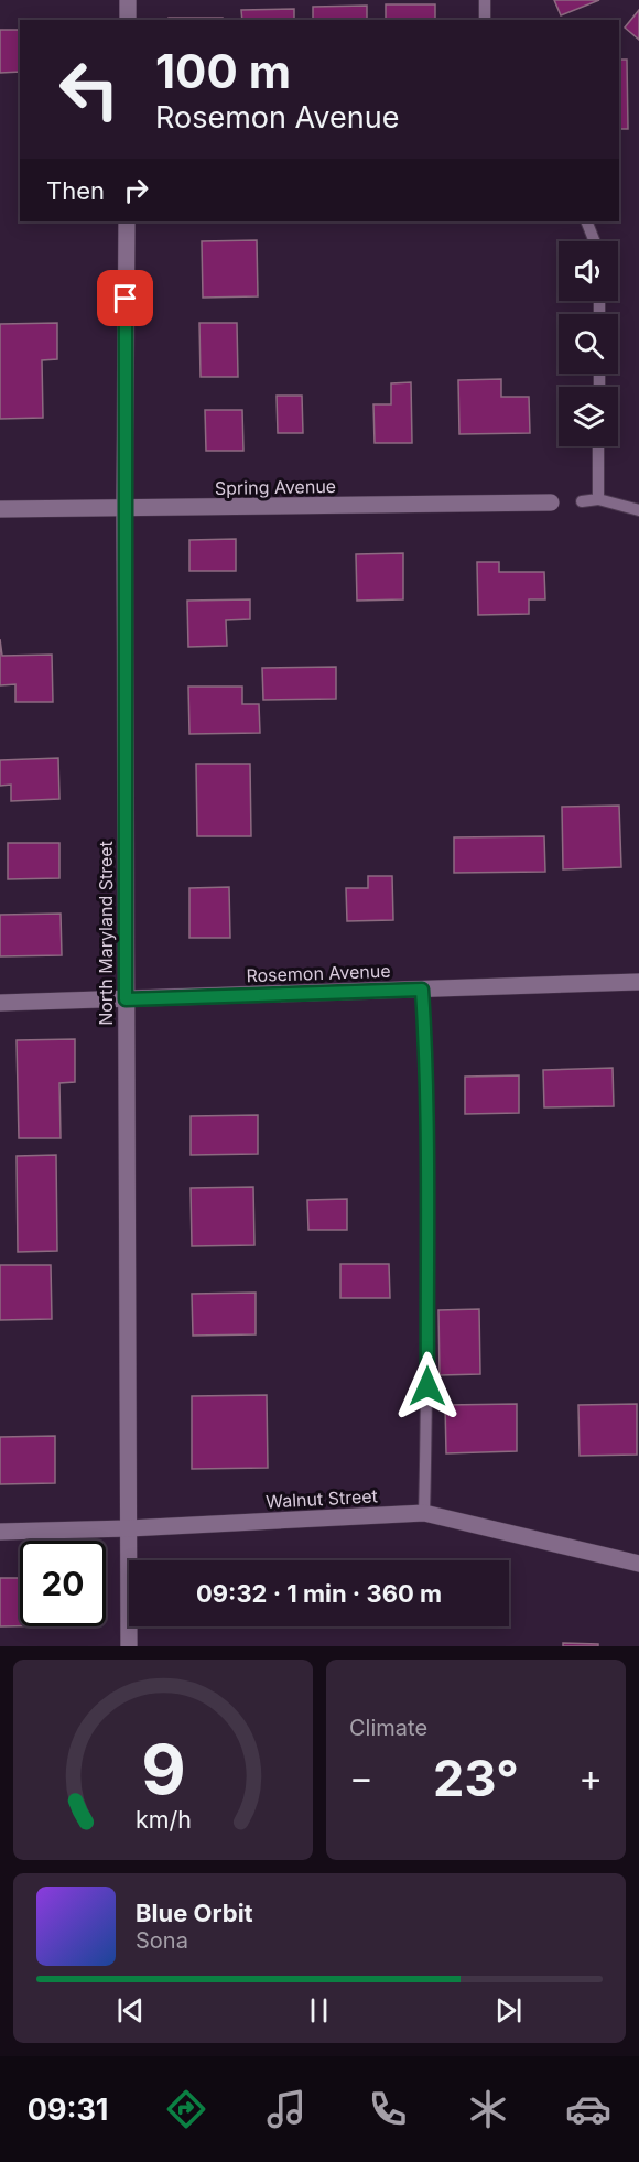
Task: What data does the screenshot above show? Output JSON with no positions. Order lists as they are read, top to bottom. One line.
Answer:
{"streets":{"street":["Spring Avenue","North Maryland Street","Rosemon Avenue","Walnut Street"]},"crossings":[["Spring Avenue","North Maryland Street"],["North Maryland Street","Rosemon Avenue"],["North Maryland Street","Walnut Street"]],"page":{"turn":["100 m","Rosemon Avenue"],"then":"Then","limit":"20","trip":"09:32 · 1 min · 360 m","tile":"Climate","heat":["−","23°","+"],"song":["Blue Orbit","Sona"],"tabs":"09:31","gauge":["9","km/h"]}}
